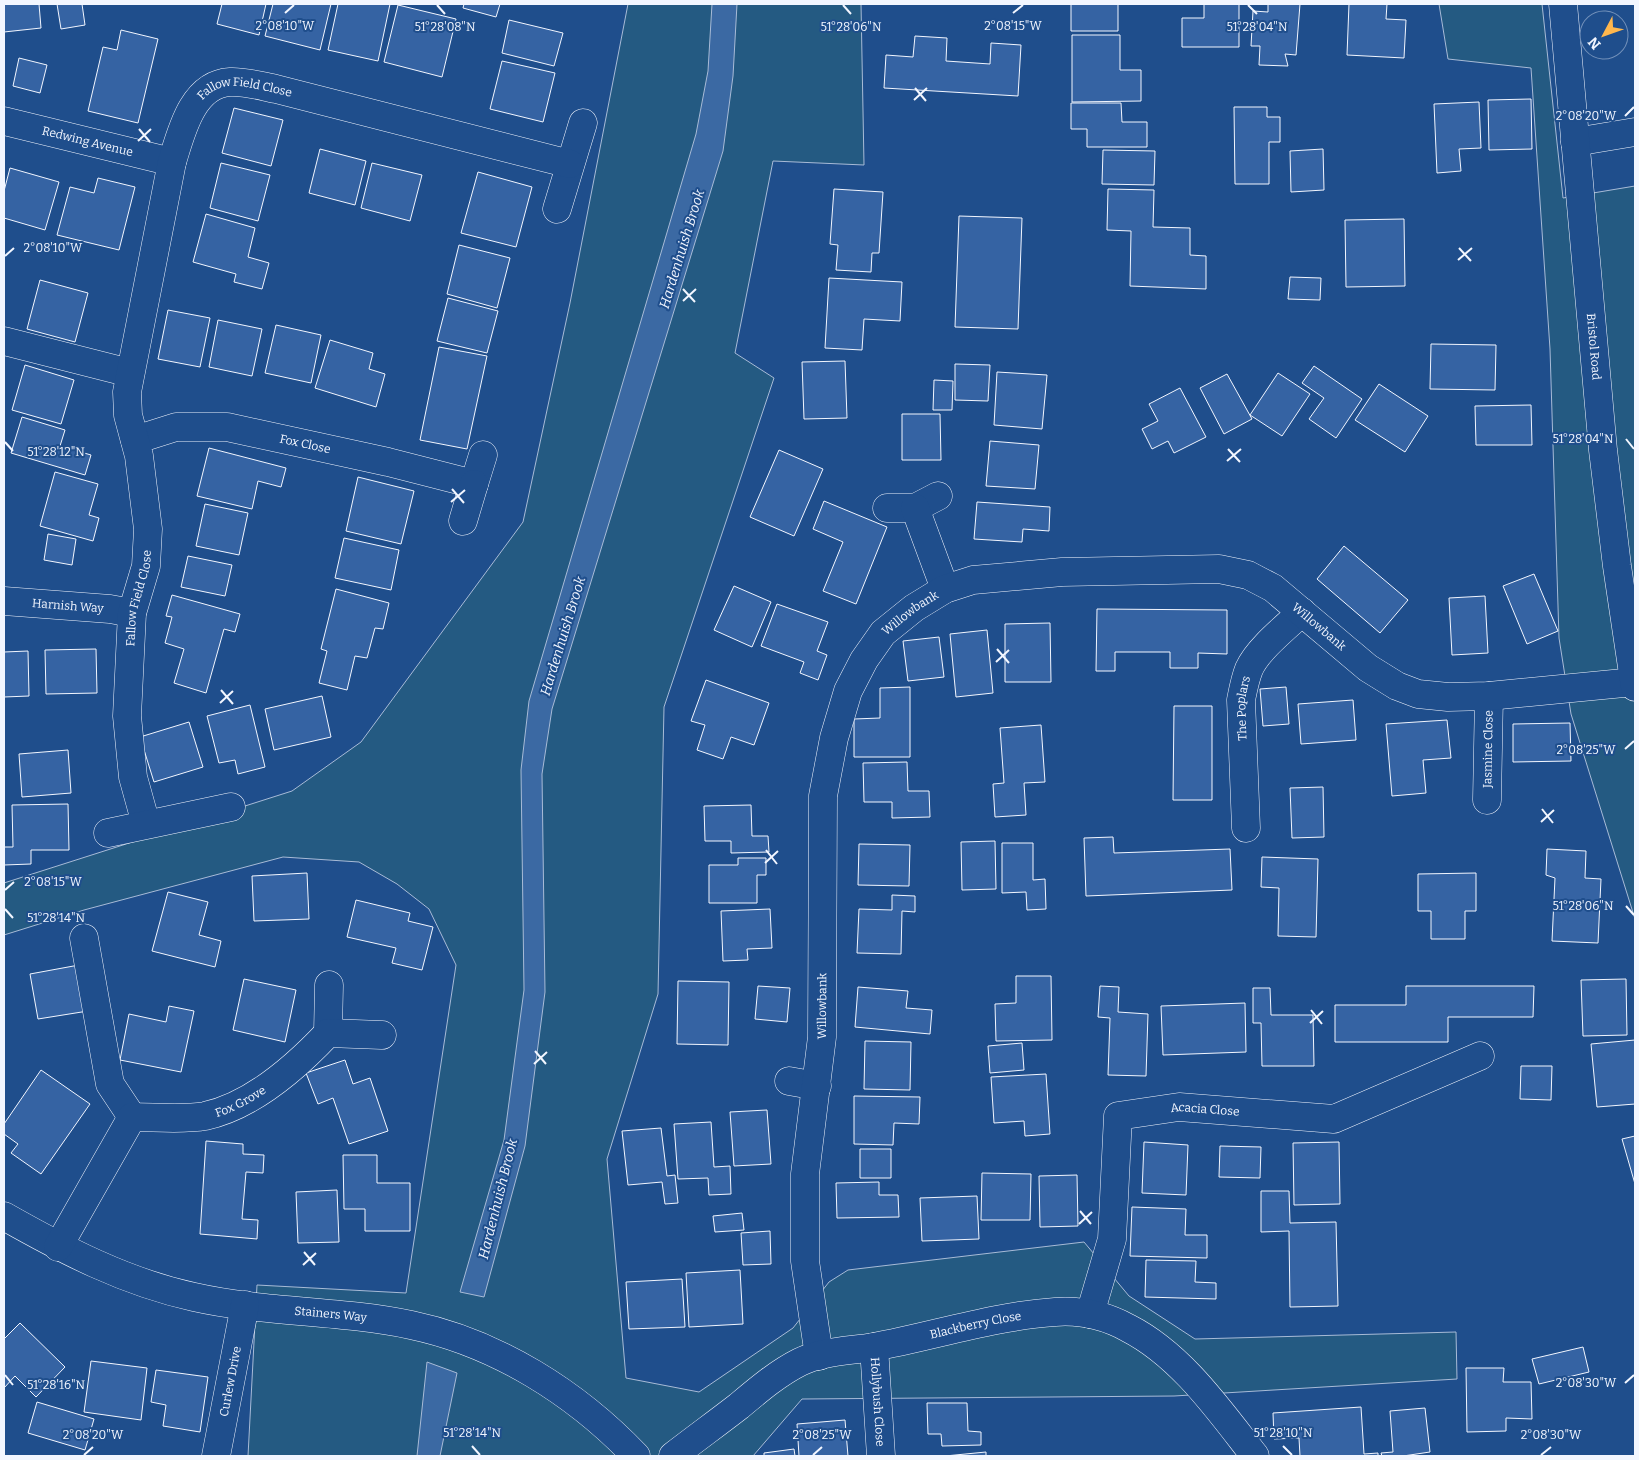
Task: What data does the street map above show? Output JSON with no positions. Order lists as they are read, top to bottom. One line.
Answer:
{"streets":{"street":["Fallow Field Close","Redwing Avenue","Bristol Road","Fox Close","Harnish Way","Willowbank","The Poplars","Jasmine Close","Fox Grove","Acacia Close","Stainers Way","Blackberry Close","Curlew Drive","Hollybush Close"]},"crossings":[["Fallow Field Close","Redwing Avenue"],["Fallow Field Close","Fox Close"],["Fallow Field Close","Harnish Way"],["Bristol Road","Willowbank"],["Willowbank","The Poplars"],["Willowbank","Jasmine Close"],["Willowbank","Blackberry Close"],["Acacia Close","Blackberry Close"],["Stainers Way","Curlew Drive"],["Blackberry Close","Hollybush Close"]],"water":["Hardenhuish Brook"],"north":"bottom left","coordinates":["2°08'10\"W","2°08'15\"W","51°28'08\"N","51°28'06\"N","51°28'04\"N","2°08'20\"W","51°28'12\"N","2°08'25\"W","51°28'14\"N","2°08'30\"W","51°28'16\"N","51°28'10\"N"]}
